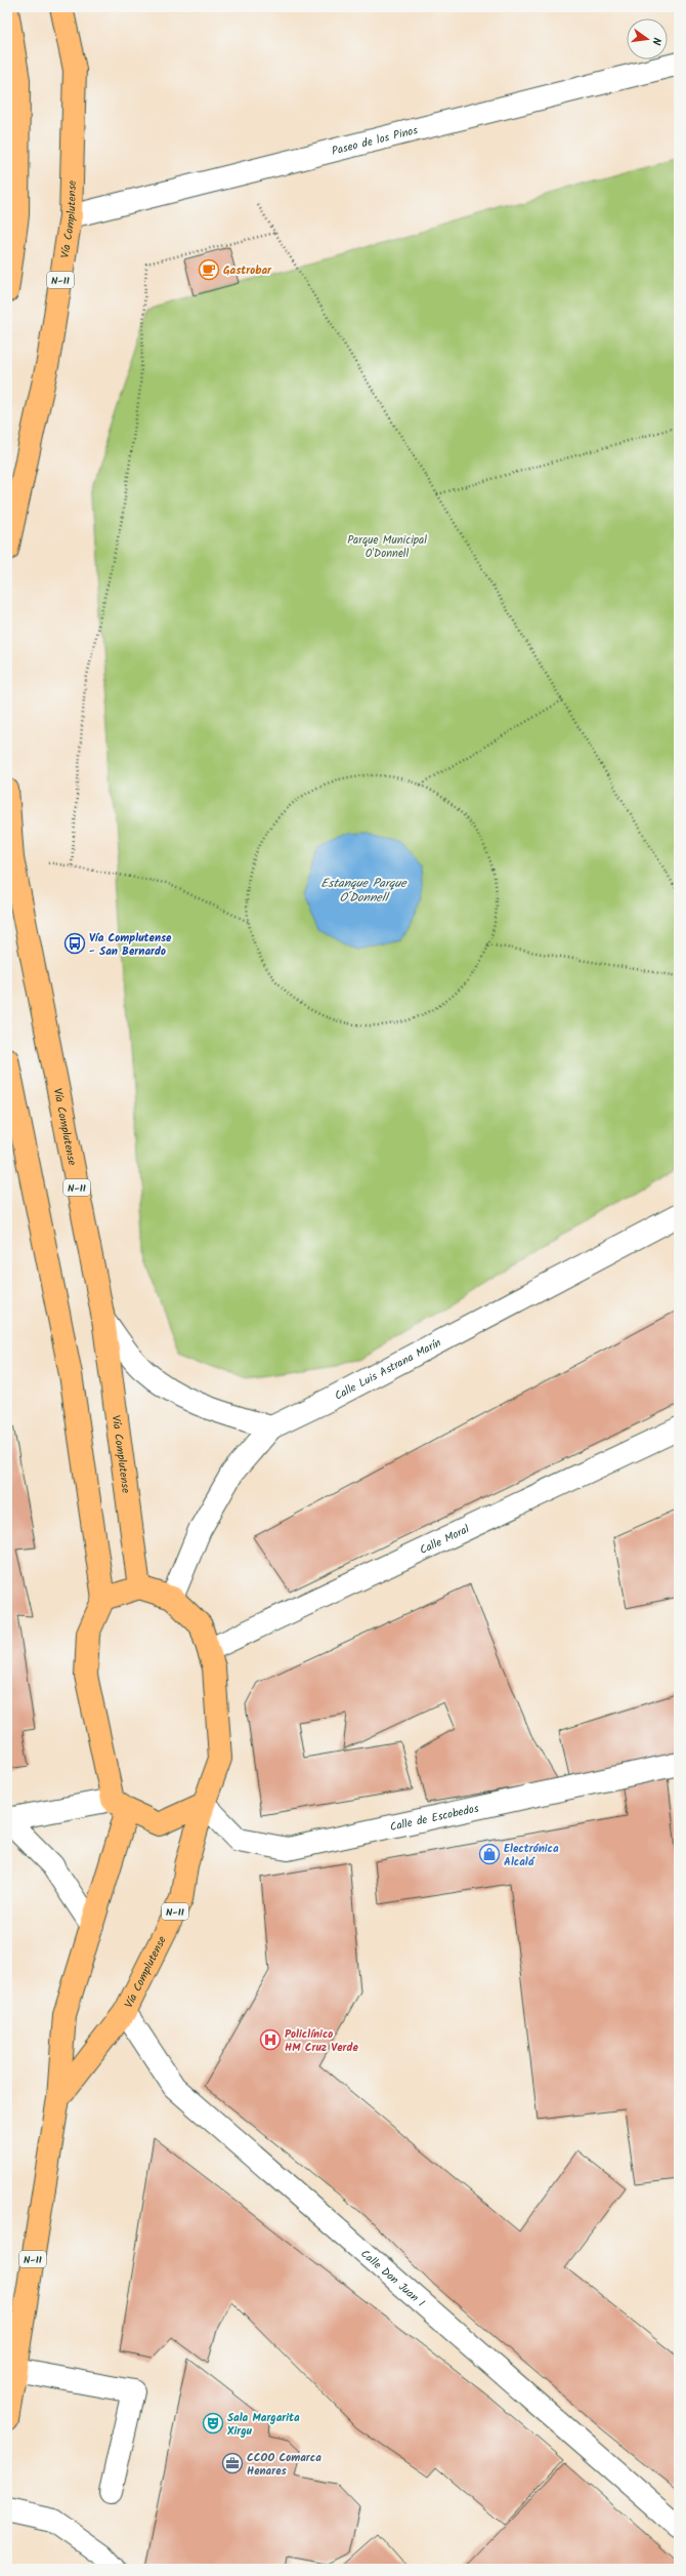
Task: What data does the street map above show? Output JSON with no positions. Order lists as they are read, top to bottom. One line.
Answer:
{"streets":{"main road":["Vía Complutense","N-II"],"street":["Paseo de los Pinos","Calle Luis Astrana Marín","Calle Moral","Calle de Escobedos","Calle Don Juan I"]},"crossings":[["Paseo de los Pinos","Vía Complutense"],["Vía Complutense","Calle Luis Astrana Marín"],["Vía Complutense","Calle Moral"],["Vía Complutense","Calle de Escobedos"],["Vía Complutense","Calle Don Juan I"]],"water":["Estanque Parque O´Donnell"],"parks":["Parque Municipal O'Donnell"],"places":{"cafe":["Gastrobar"],"bus stop":["Vía Complutense - San Bernardo"],"shop":["Electrónica Alcalá"],"hospital":["Policlínico HM Cruz Verde"],"theatre":["Sala Margarita Xirgu"],"office":["CCOO Comarca Henares"]},"north":"right"}
